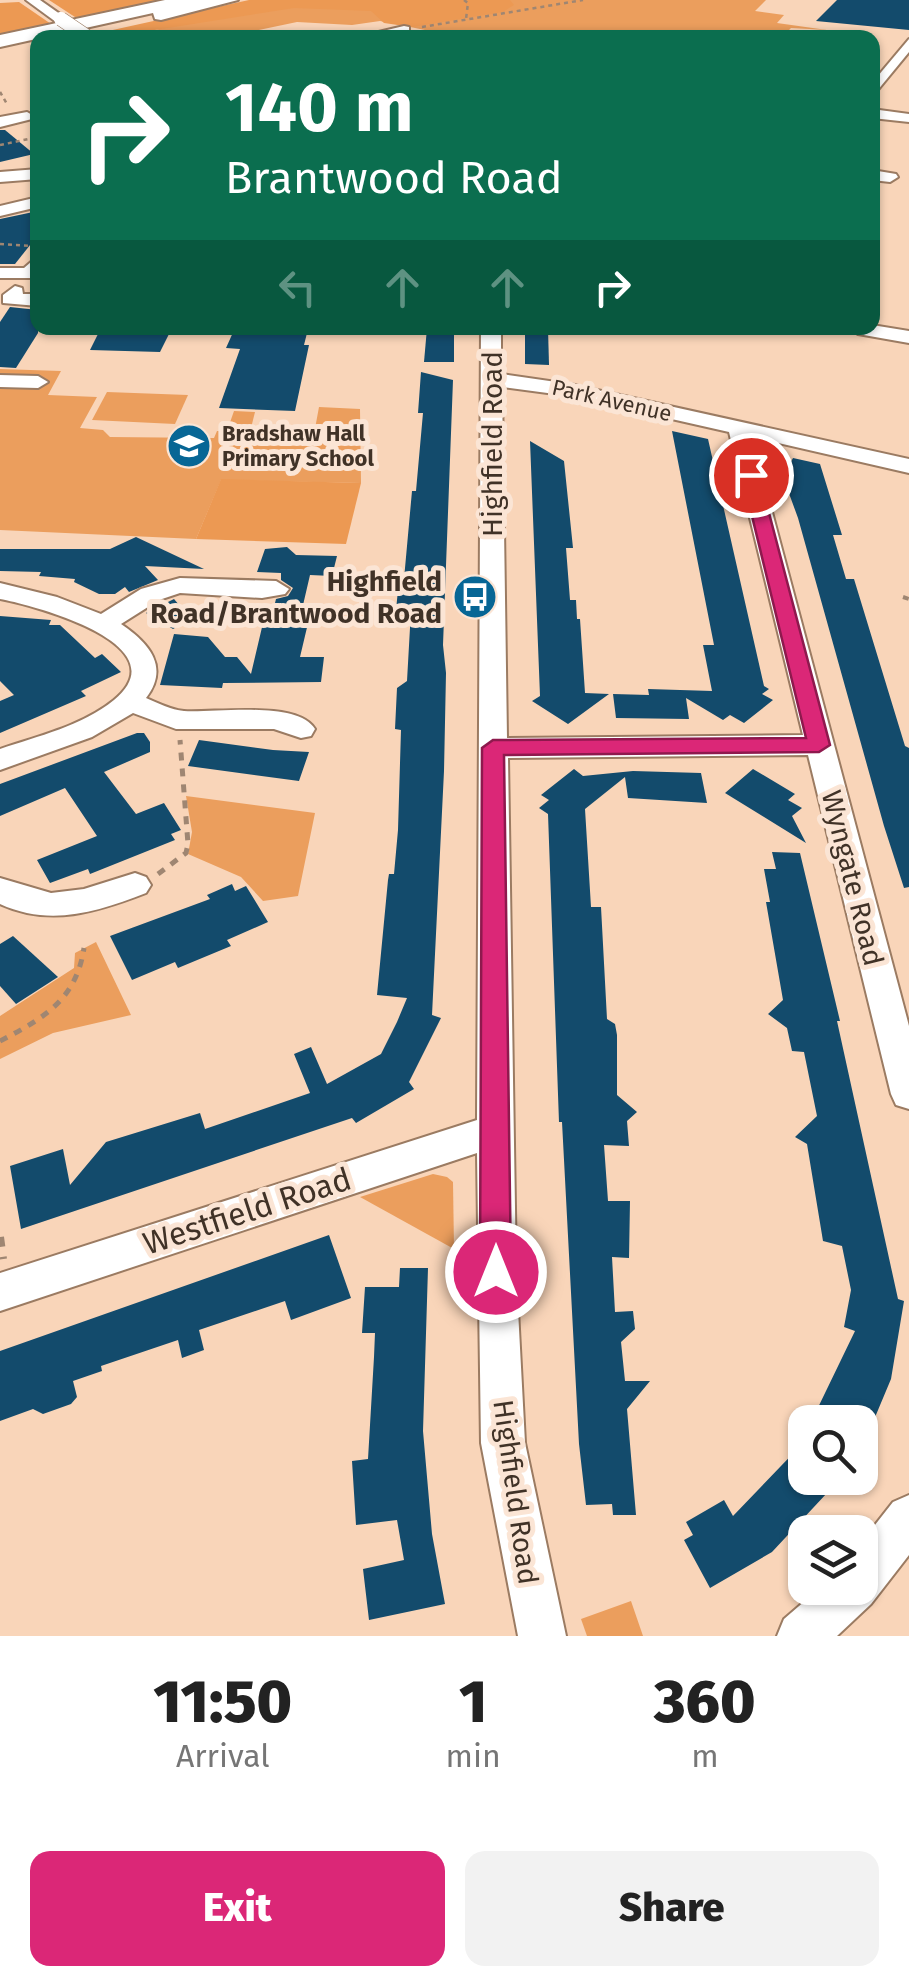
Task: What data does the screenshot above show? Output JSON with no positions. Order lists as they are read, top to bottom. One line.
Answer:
{"streets":{"street":["Park Avenue","Highfield Road","Wyngate Road","Westfield Road"]},"crossings":[["Park Avenue","Highfield Road"],["Park Avenue","Wyngate Road"],["Highfield Road","Westfield Road"]],"places":{"school or university":["Bradshaw Hall Primary School"],"bus stop":["Highfield Road/Brantwood Road"]},"page":{"turn":["140 m","Brantwood Road"],"eta":["11:50","Arrival","1","min","360","m"],"buttons":["Exit","Share"]}}
